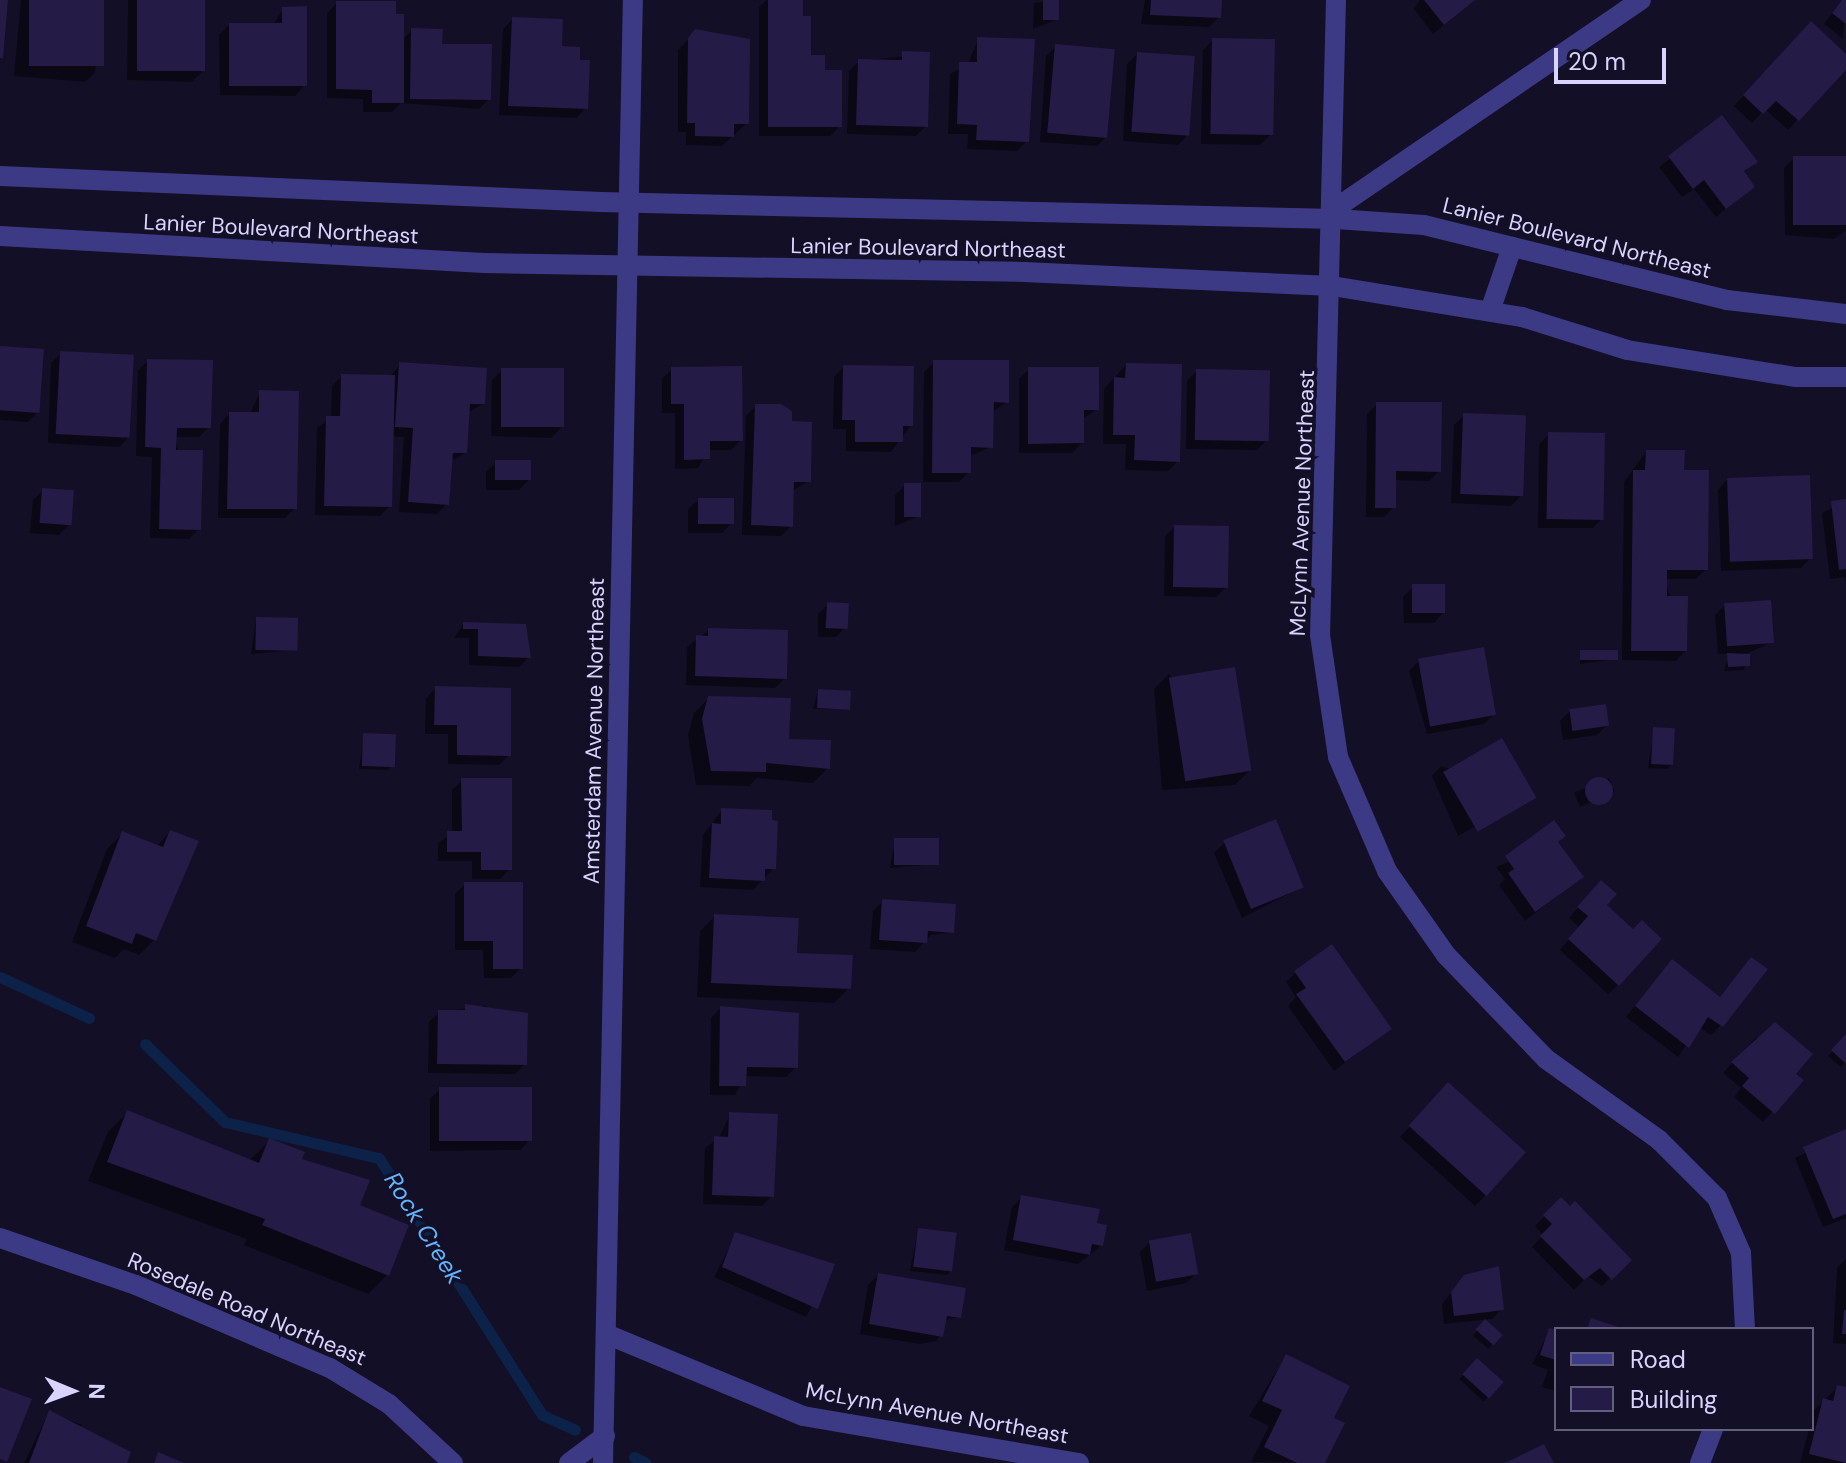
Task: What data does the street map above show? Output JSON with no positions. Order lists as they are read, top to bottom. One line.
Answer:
{"streets":{"street":["Lanier Boulevard Northeast","McLynn Avenue Northeast","Amsterdam Avenue Northeast","Rosedale Road Northeast"]},"crossings":[["Lanier Boulevard Northeast","McLynn Avenue Northeast"],["Lanier Boulevard Northeast","Amsterdam Avenue Northeast"],["McLynn Avenue Northeast","Amsterdam Avenue Northeast"]],"water":["Rock Creek"],"legend":["Road","Building"],"scale_bar":"20 m","north":"right"}
